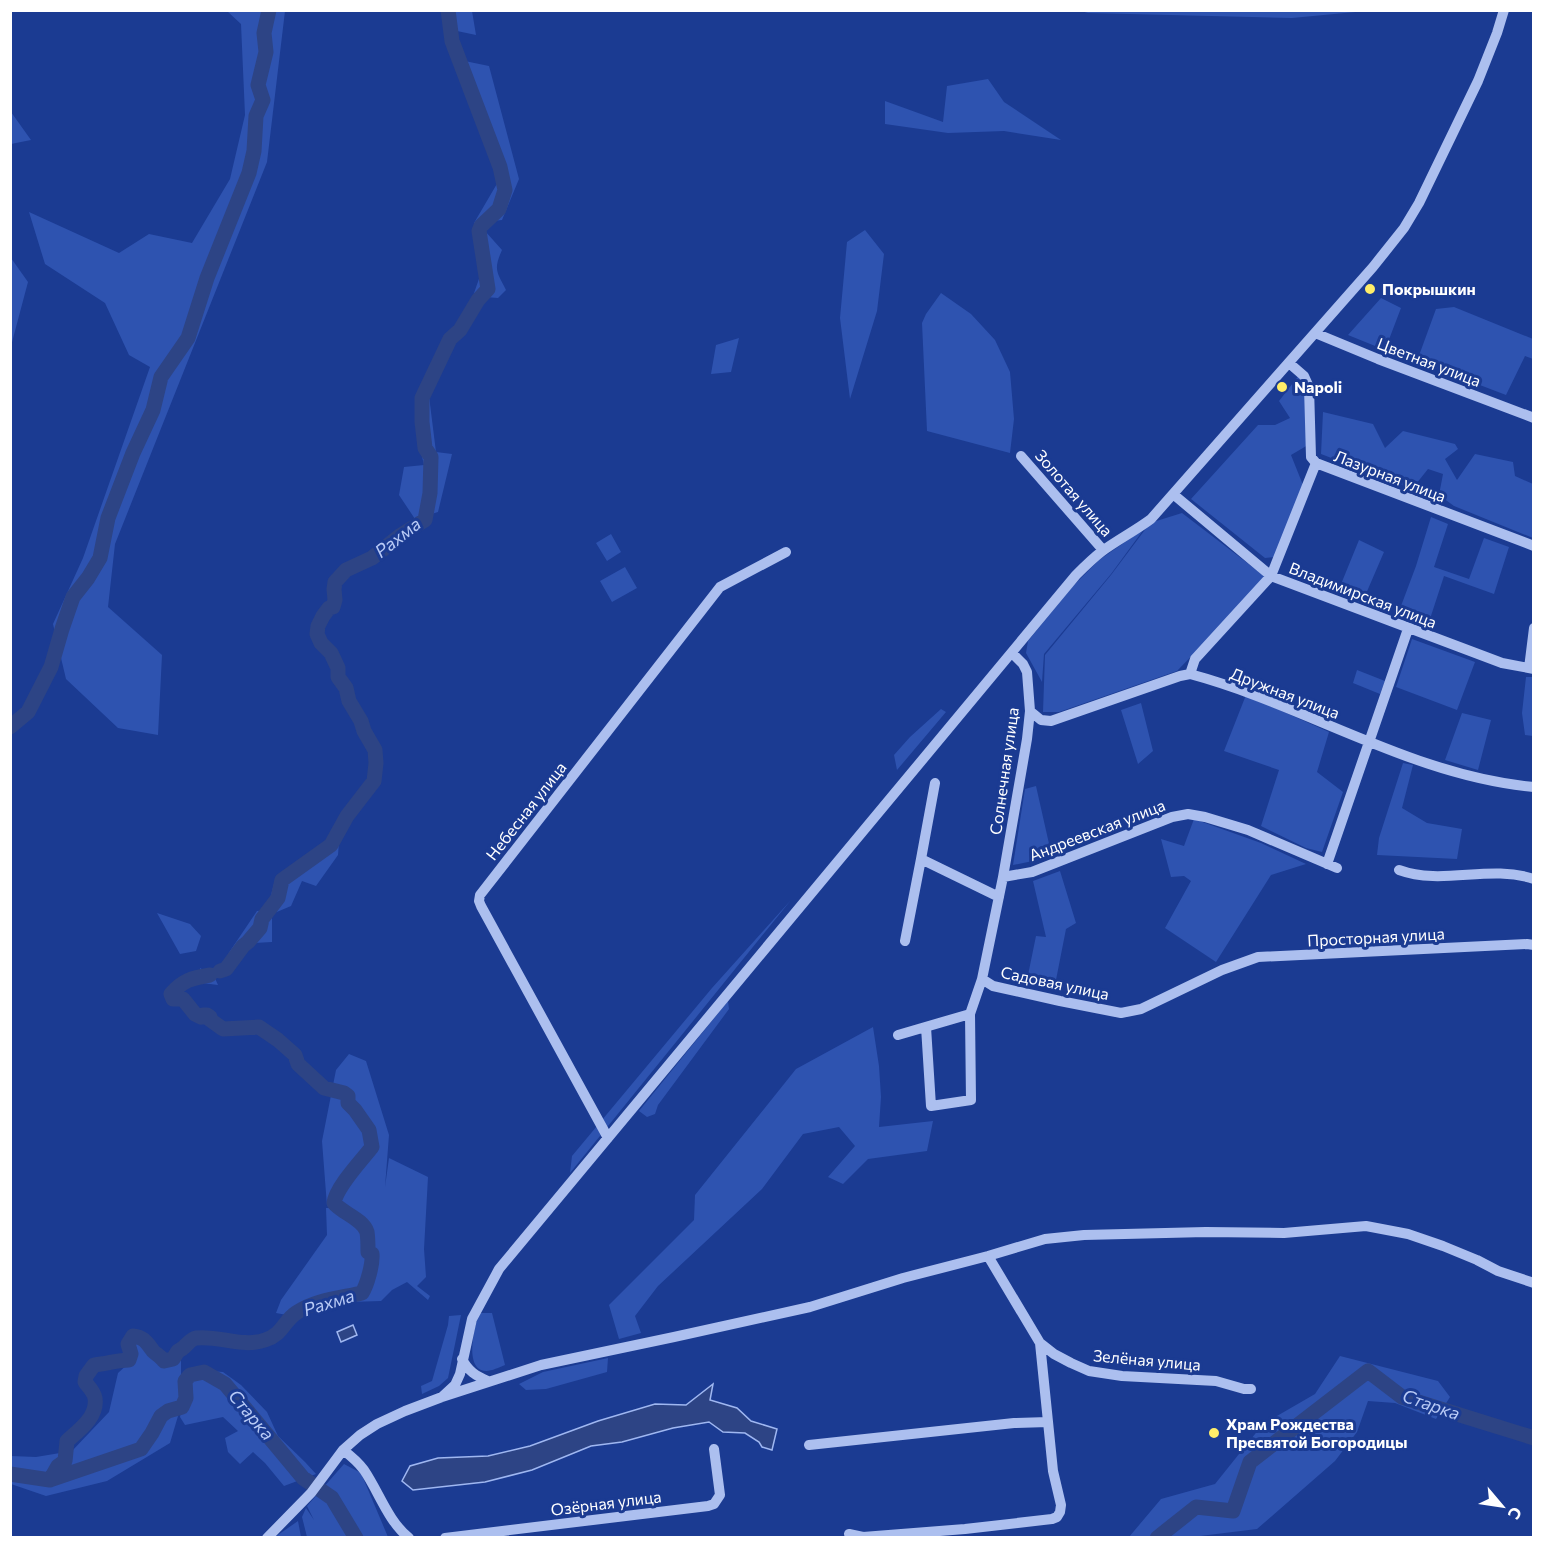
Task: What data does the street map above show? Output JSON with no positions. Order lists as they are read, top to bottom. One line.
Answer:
{"streets":{"street":["Цветная улица","Лазурная улица","Золотая улица","Владимирская улица","Дружная улица","Солнечная улица","Небесная улица","Андреевская улица","Просторная улица","Садовая улица","Зелёная улица","Озёрная улица"]},"crossings":[["Лазурная улица","Владимирская улица"],["Владимирская улица","Дружная улица"],["Дружная улица","Андреевская улица"],["Солнечная улица","Андреевская улица"],["Солнечная улица","Садовая улица"],["Просторная улица","Садовая улица"]],"water":["Рахма","Старка"],"places":["Покрышкин","Napoli","Храм Рождества Пресвятой Богородицы"],"north":"bottom right"}
